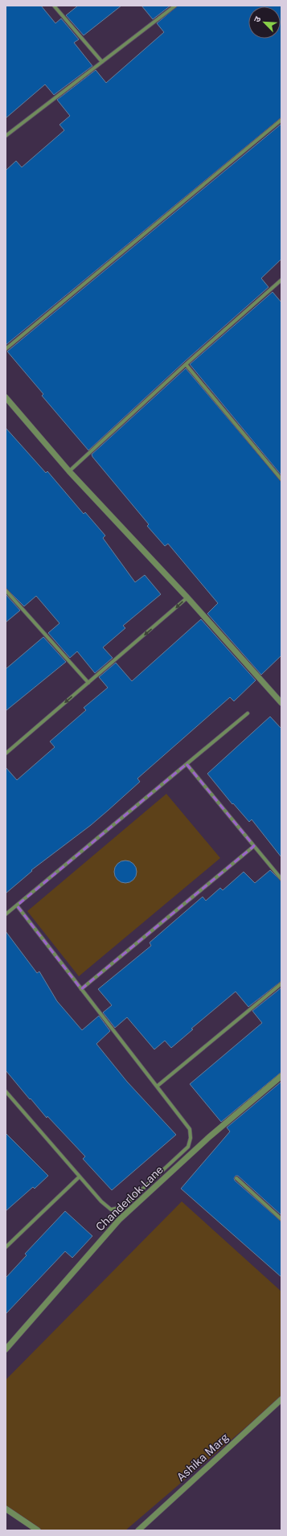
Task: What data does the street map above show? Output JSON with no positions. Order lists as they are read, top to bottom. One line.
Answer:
{"streets":{"street":["Chanderlok Lane","Ashika Marg"]},"north":"top left"}
